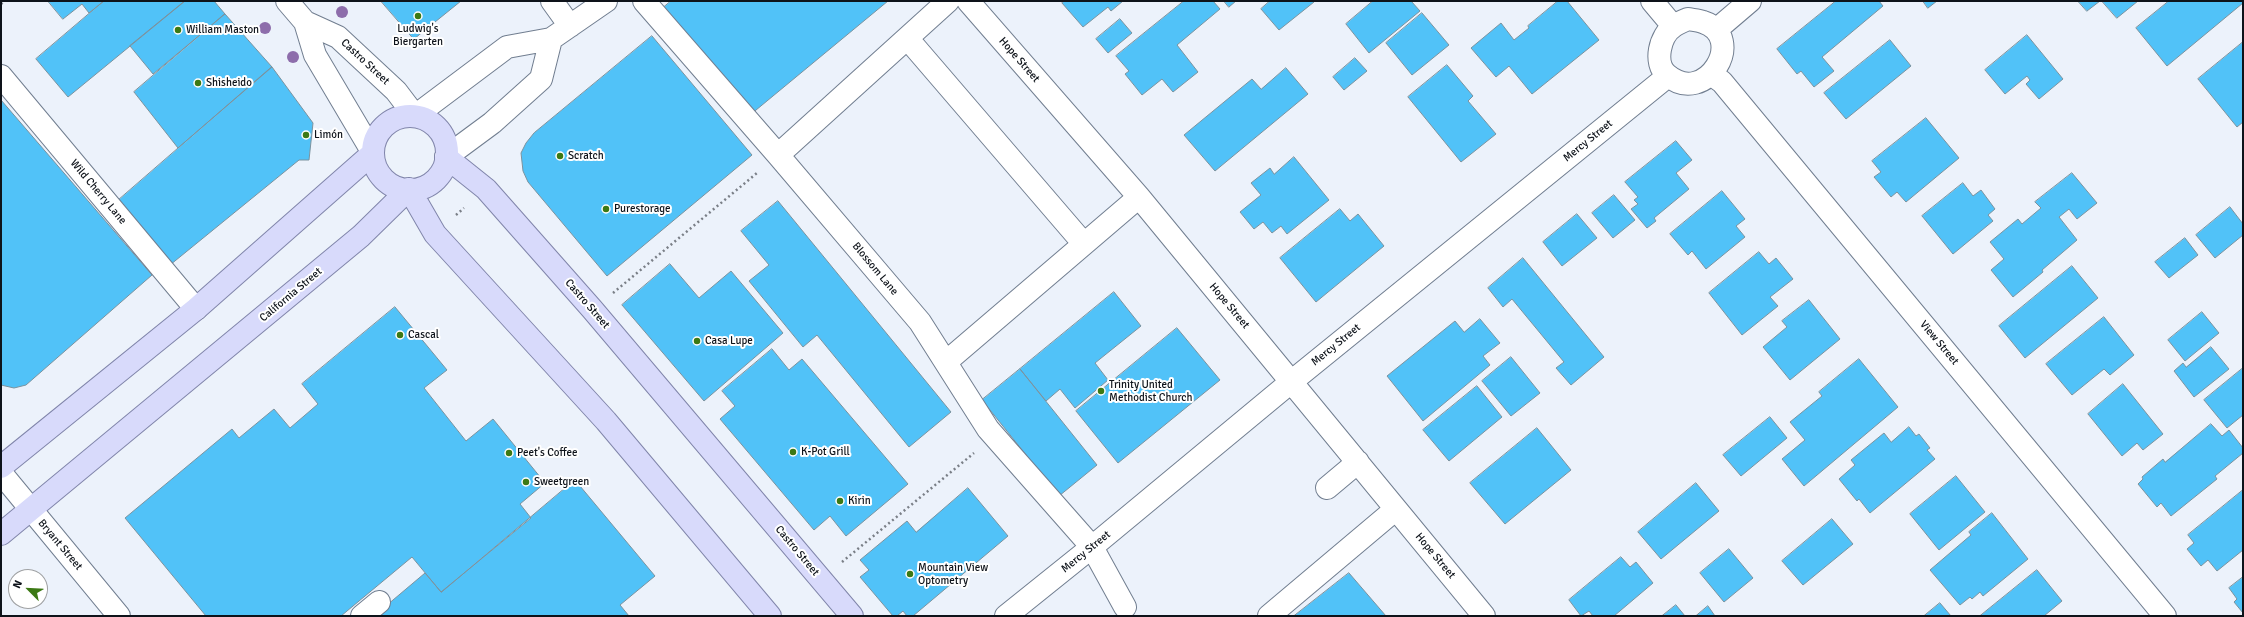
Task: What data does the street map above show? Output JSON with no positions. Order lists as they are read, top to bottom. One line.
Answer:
{"streets":{"main road":["Castro Street","California Street"],"street":["Hope Street","Mercy Street","Wild Cherry Lane","Blossom Lane","View Street","Bryant Street"]},"crossings":[["Hope Street","Mercy Street"],["Castro Street","California Street"],["Mercy Street","Blossom Lane"],["Mercy Street","View Street"],["California Street","Bryant Street"]],"places":["Ludwig's Biergarten","William Maston","Shisheido","Limón","Scratch","Purestorage","Cascal","Casa Lupe","Trinity United Methodist Church","K-Pot Grill","Peet's Coffee","Sweetgreen","Kirin","Mountain View Optometry"],"north":"top left"}
